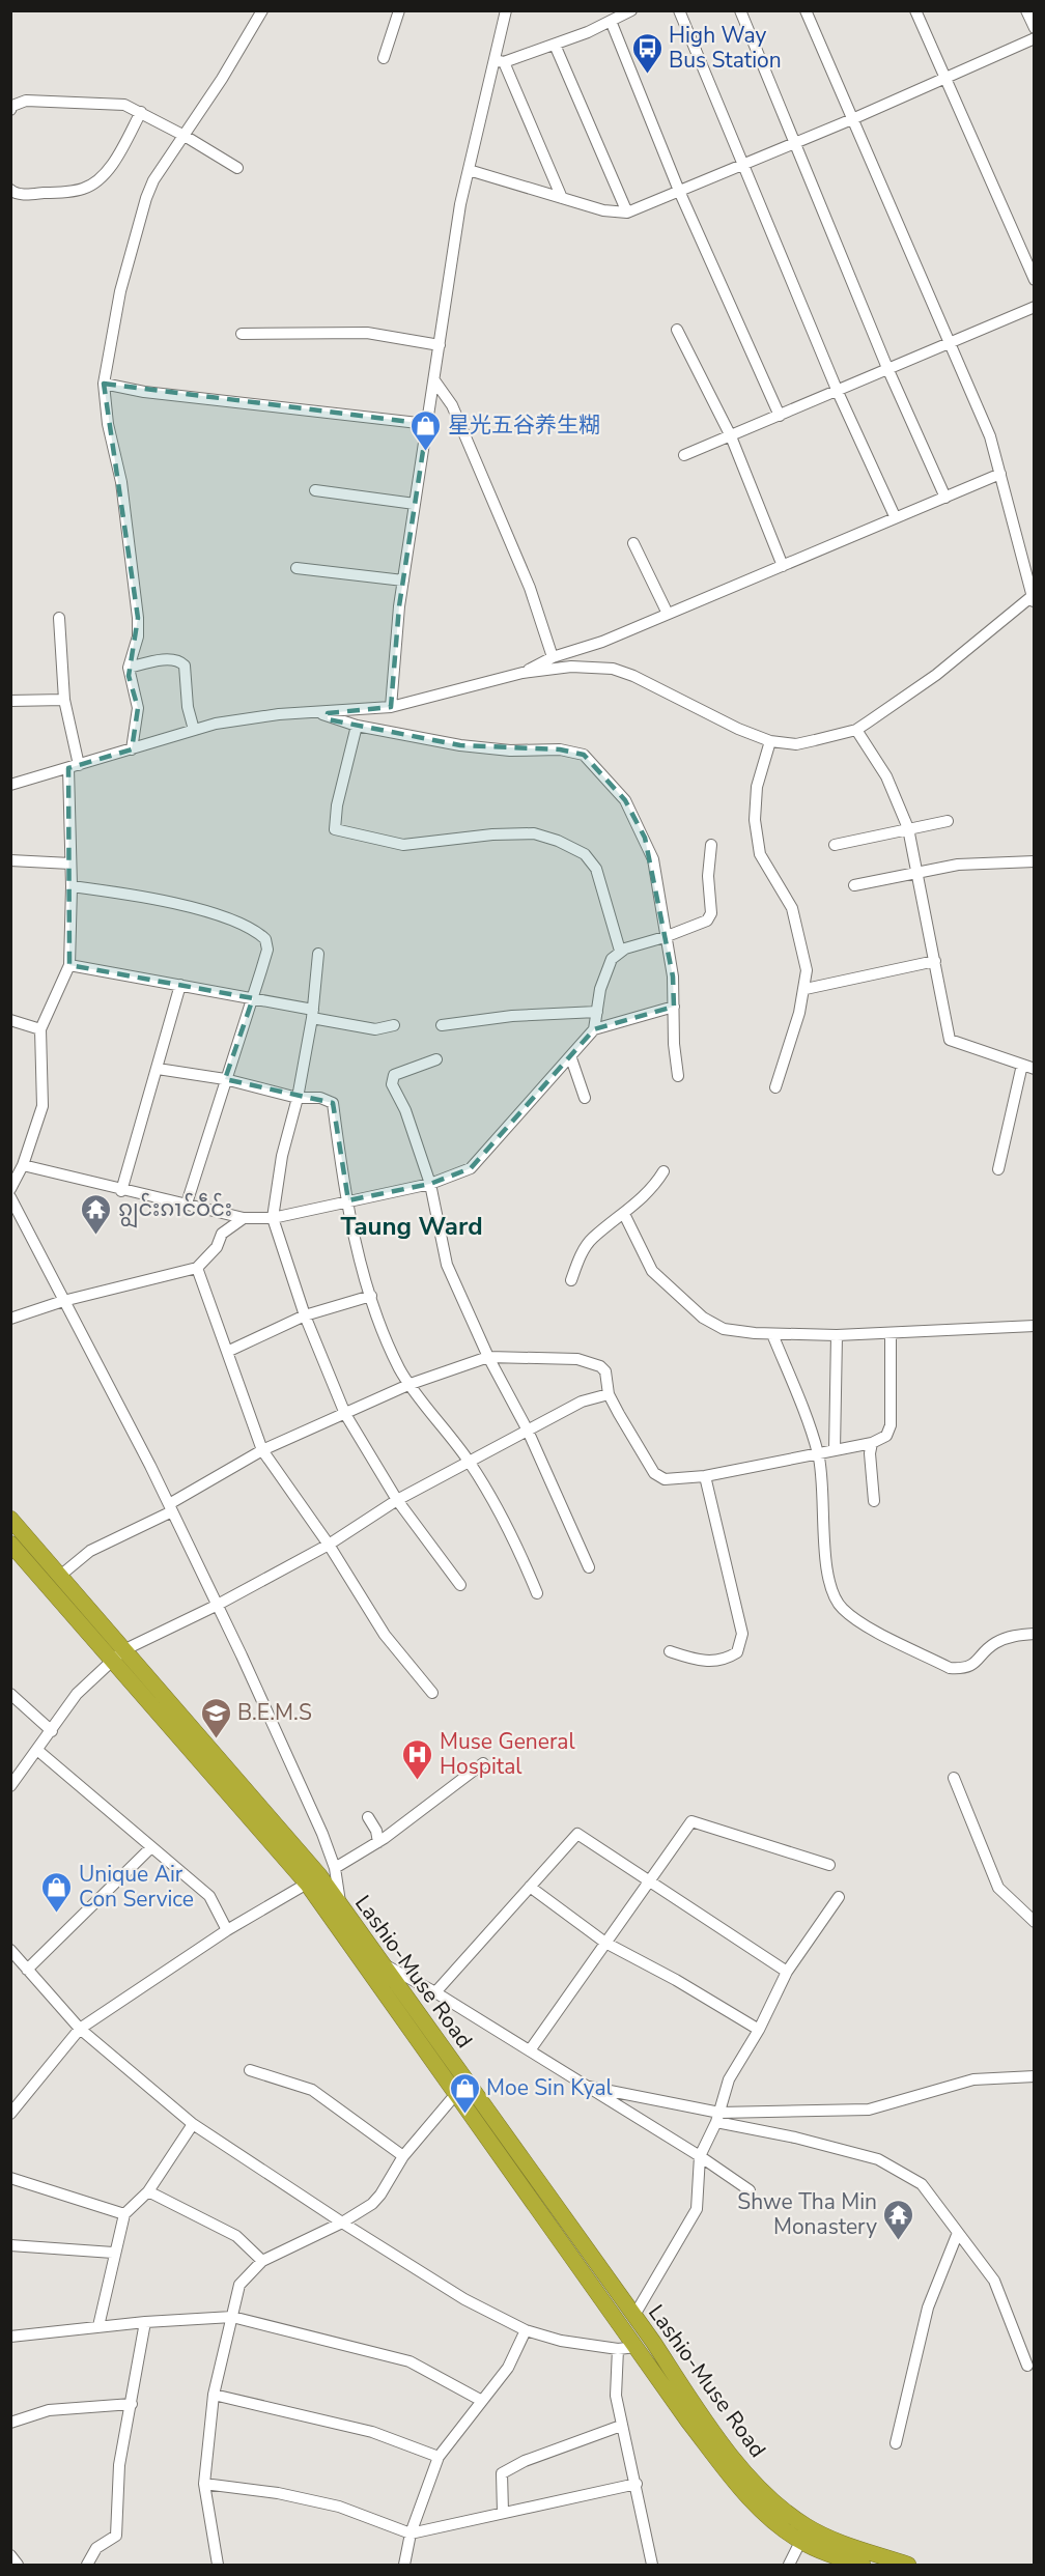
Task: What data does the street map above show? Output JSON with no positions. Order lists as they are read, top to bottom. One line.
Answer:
{"streets":{"highway":["Lashio-Muse Road"]},"districts":["Taung Ward"],"places":{"bus stop":["High Way Bus Station"],"shop":["星光五谷养生糊","Unique Air Con Service","Moe Sin Kyal"],"temple":["ၵျွင်းၵၢင်ဝဵင်း","Shwe Tha Min Monastery"],"school or university":["B.E.M.S"],"hospital":["Muse General Hospital"]}}
